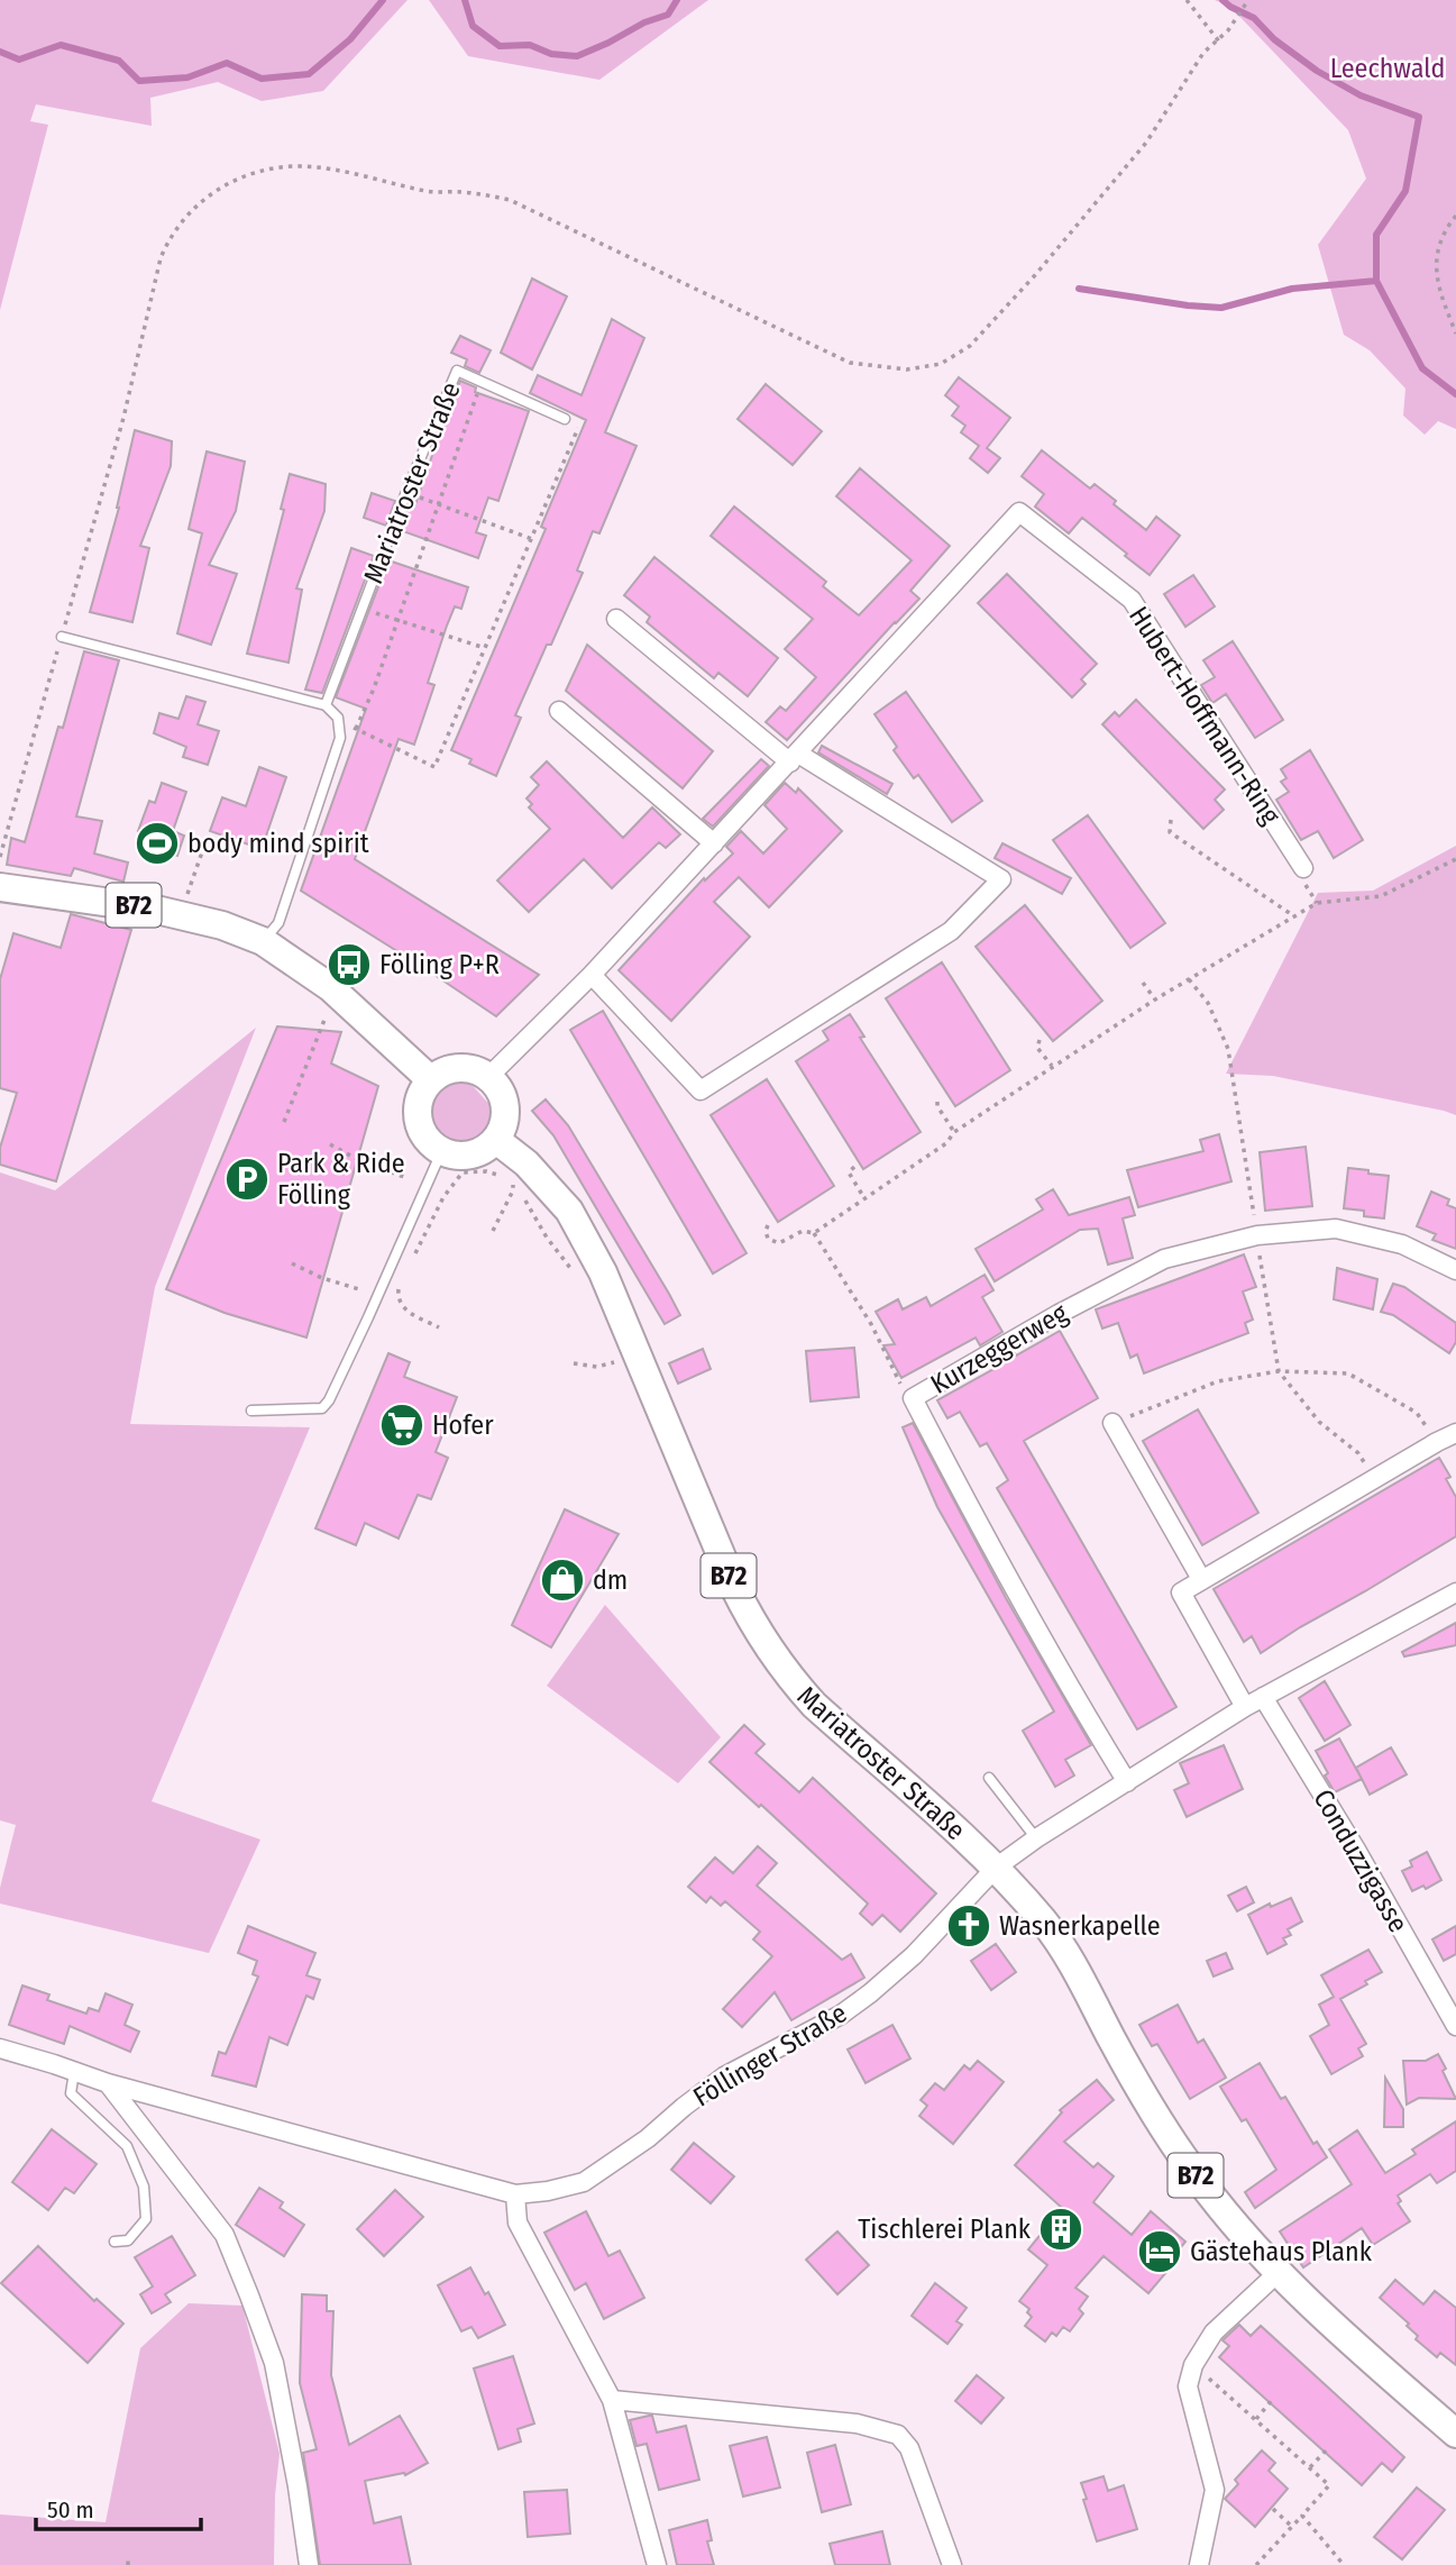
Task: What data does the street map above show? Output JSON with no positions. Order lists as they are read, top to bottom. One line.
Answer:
{"streets":{"main road":["Mariatroster Straße","B72"],"street":["Hubert-Hoffmann-Ring","Kurzeggerweg","Conduzzigasse","Föllinger Straße"]},"crossings":[["Mariatroster Straße","Hubert-Hoffmann-Ring"],["Mariatroster Straße","B72"],["Mariatroster Straße","Föllinger Straße"],["Hubert-Hoffmann-Ring","B72"]],"parks":["Leechwald"],"places":{"sports":["body mind spirit"],"bus stop":["Fölling P+R"],"parking":["Park & Ride Fölling"],"supermarket":["Hofer"],"shop":["dm"],"church":["Wasnerkapelle"],"building":["Tischlerei Plank"],"hotel":["Gästehaus Plank"]},"scale_bar":"50 m"}
